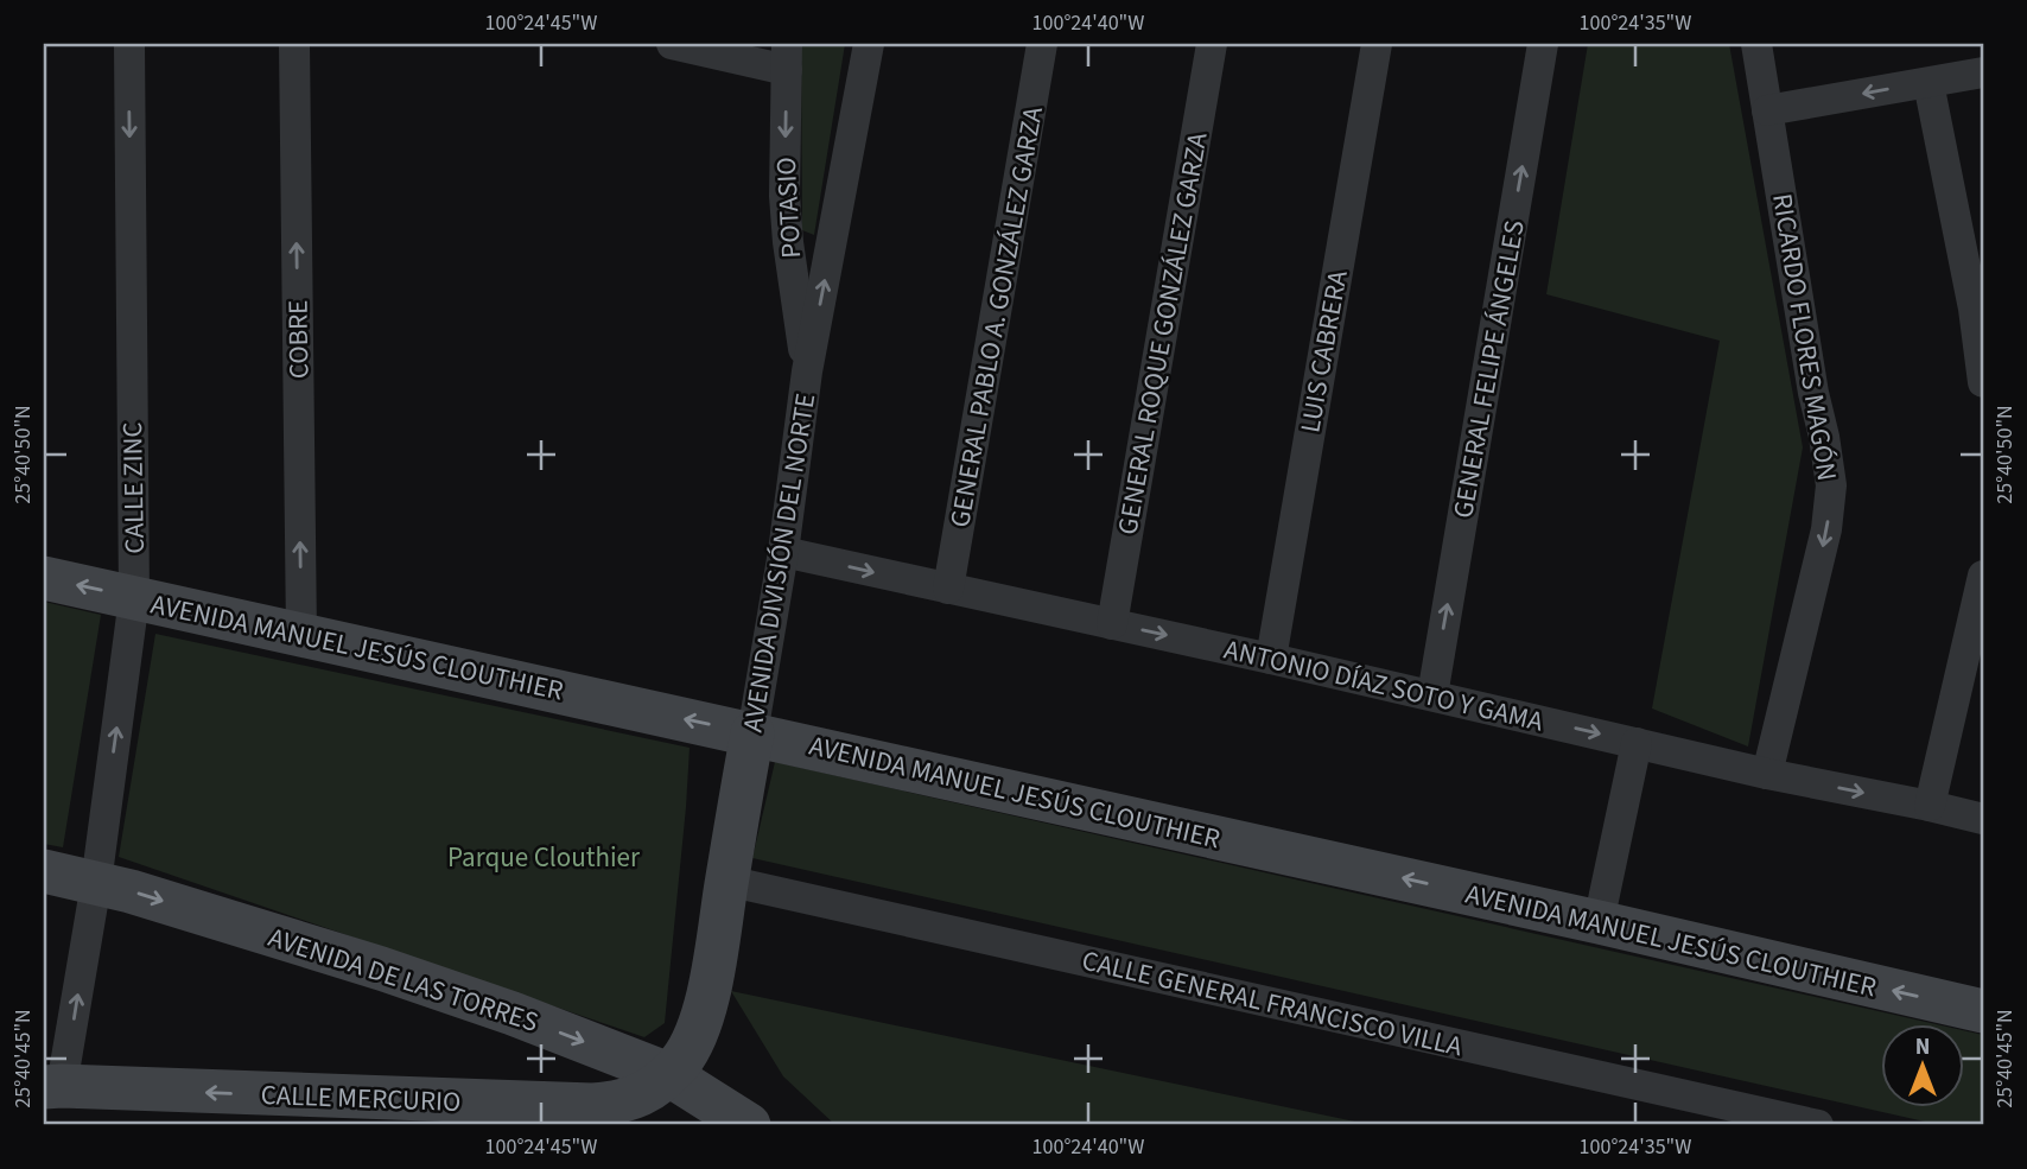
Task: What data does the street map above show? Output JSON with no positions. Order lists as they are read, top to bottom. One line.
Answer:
{"streets":{"street":["POTASIO","GENERAL PABLO A. GONZÁLEZ GARZA","GENERAL ROQUE GONZÁLEZ GARZA","RICARDO FLORES MAGÓN","COBRE","LUIS CABRERA","GENERAL FELIPE ÁNGELES","CALLE ZINC","AVENIDA DIVISIÓN DEL NORTE","AVENIDA MANUEL JESÚS CLOUTHIER","ANTONIO DÍAZ SOTO Y GAMA","AVENIDA DE LAS TORRES","CALLE GENERAL FRANCISCO VILLA","CALLE MERCURIO"]},"crossings":[["POTASIO","AVENIDA DIVISIÓN DEL NORTE"],["GENERAL PABLO A. GONZÁLEZ GARZA","ANTONIO DÍAZ SOTO Y GAMA"],["GENERAL ROQUE GONZÁLEZ GARZA","ANTONIO DÍAZ SOTO Y GAMA"],["RICARDO FLORES MAGÓN","ANTONIO DÍAZ SOTO Y GAMA"],["COBRE","AVENIDA MANUEL JESÚS CLOUTHIER"],["LUIS CABRERA","ANTONIO DÍAZ SOTO Y GAMA"],["GENERAL FELIPE ÁNGELES","ANTONIO DÍAZ SOTO Y GAMA"],["CALLE ZINC","AVENIDA MANUEL JESÚS CLOUTHIER"],["CALLE ZINC","AVENIDA DE LAS TORRES"],["CALLE ZINC","CALLE MERCURIO"],["AVENIDA DIVISIÓN DEL NORTE","AVENIDA MANUEL JESÚS CLOUTHIER"],["AVENIDA DIVISIÓN DEL NORTE","ANTONIO DÍAZ SOTO Y GAMA"],["AVENIDA DIVISIÓN DEL NORTE","AVENIDA DE LAS TORRES"],["AVENIDA DIVISIÓN DEL NORTE","CALLE GENERAL FRANCISCO VILLA"],["AVENIDA DIVISIÓN DEL NORTE","CALLE MERCURIO"],["AVENIDA DE LAS TORRES","CALLE MERCURIO"]],"one_way":["POTASIO","COBRE","GENERAL FELIPE ÁNGELES","AVENIDA MANUEL JESÚS CLOUTHIER","ANTONIO DÍAZ SOTO Y GAMA","AVENIDA DE LAS TORRES","CALLE MERCURIO"],"parks":["Parque Clouthier"],"north":"top","coordinates":["100°24'45\"W","100°24'40\"W","100°24'35\"W","25°40'50\"N","25°40'45\"N"]}
